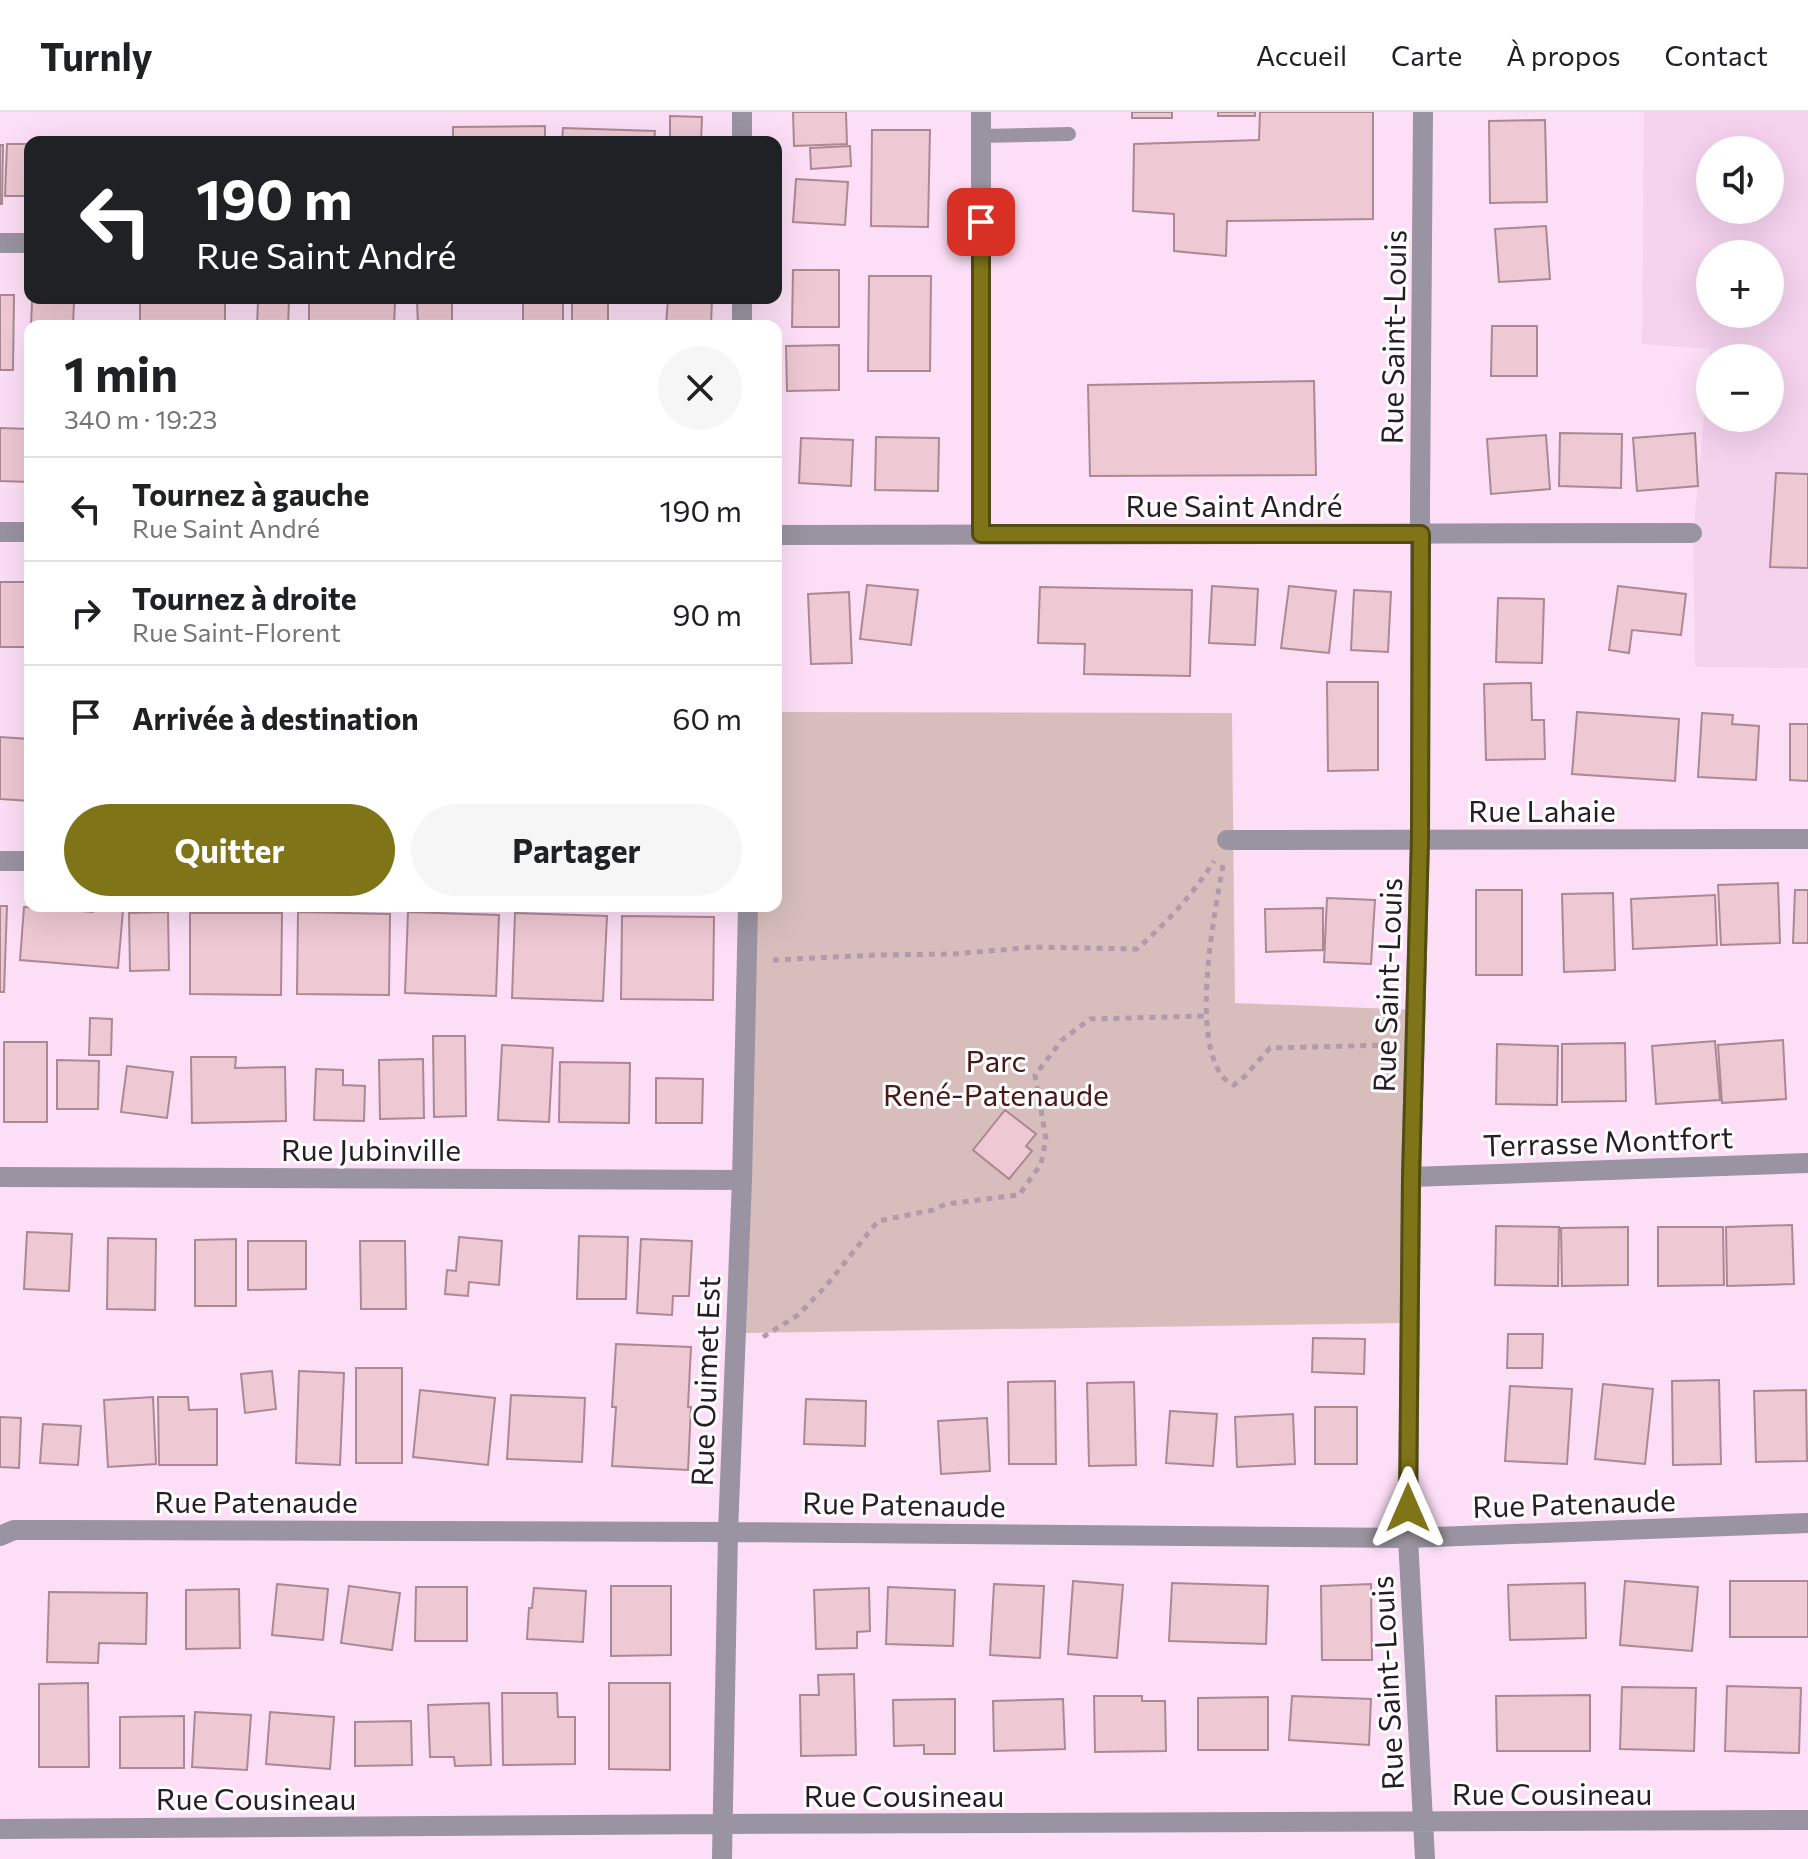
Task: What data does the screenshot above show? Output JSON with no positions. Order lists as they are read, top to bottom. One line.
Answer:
{"streets":{"street":["Rue Saint-Louis","Rue Saint André","Rue Lahaie","Terrasse Montfort","Rue Jubinville","Rue Ouimet Est","Rue Patenaude","Rue Cousineau"]},"crossings":[["Rue Saint-Louis","Rue Saint André"],["Rue Saint-Louis","Rue Lahaie"],["Rue Saint-Louis","Terrasse Montfort"],["Rue Saint-Louis","Rue Patenaude"],["Rue Saint-Louis","Rue Cousineau"],["Rue Jubinville","Rue Ouimet Est"],["Rue Ouimet Est","Rue Patenaude"],["Rue Ouimet Est","Rue Cousineau"]],"parks":["Parc René-Patenaude"],"page":{"header":"Turnly","nav":["Accueil","Carte","À propos","Contact"],"map_buttons":["+","−"],"turn":["190 m","Rue Saint André"],"heading":["1 min","340 m · 19:23"],"list":[{"name":"Tournez à gauche","note":"Rue Saint André","value":"190 m"},{"name":"Tournez à droite","note":"Rue Saint-Florent","value":"90 m"},{"name":"Arrivée à destination","value":"60 m"}],"buttons":["Quitter","Partager"]}}
